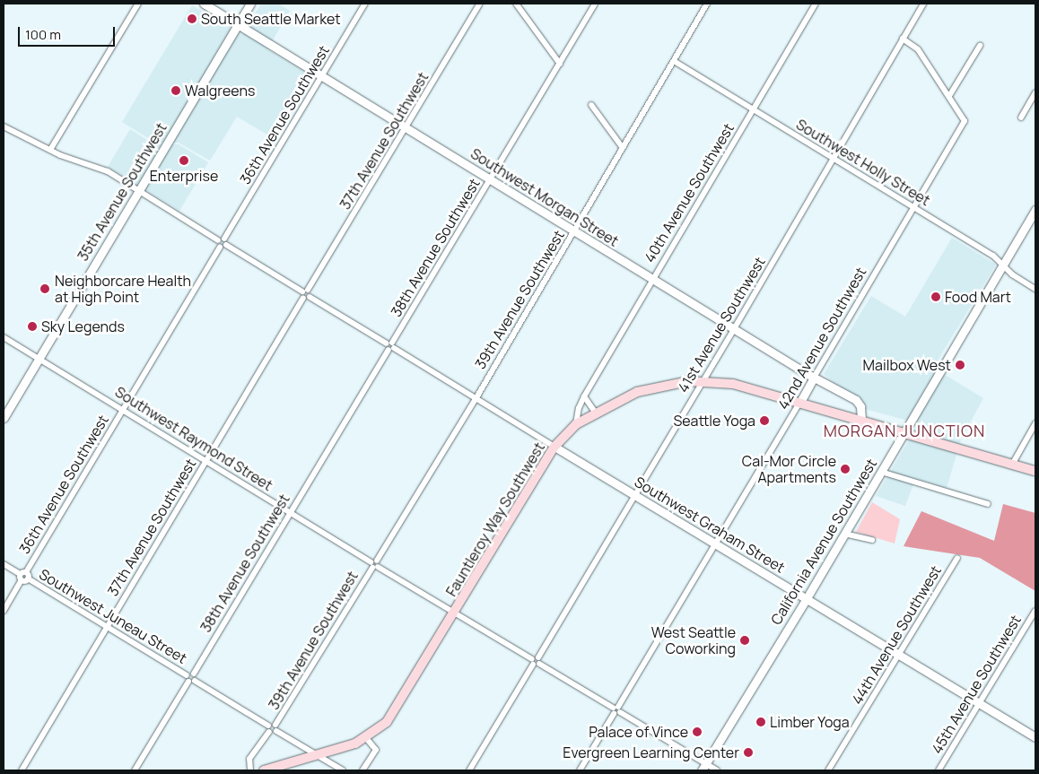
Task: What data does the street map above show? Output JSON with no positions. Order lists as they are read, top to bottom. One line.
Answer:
{"streets":{"main road":["Fauntleroy Way Southwest"],"street":["36th Avenue Southwest","37th Avenue Southwest","Southwest Holly Street","35th Avenue Southwest","40th Avenue Southwest","Southwest Morgan Street","38th Avenue Southwest","39th Avenue Southwest","41st Avenue Southwest","42nd Avenue Southwest","Southwest Raymond Street","Southwest Graham Street","California Avenue Southwest","Southwest Juneau Street","44th Avenue Southwest","45th Avenue Southwest"]},"crossings":[["36th Avenue Southwest","Southwest Morgan Street"],["36th Avenue Southwest","Southwest Raymond Street"],["36th Avenue Southwest","Southwest Juneau Street"],["37th Avenue Southwest","Southwest Morgan Street"],["37th Avenue Southwest","Southwest Raymond Street"],["37th Avenue Southwest","Southwest Graham Street"],["37th Avenue Southwest","Southwest Juneau Street"],["Southwest Holly Street","40th Avenue Southwest"],["Southwest Holly Street","39th Avenue Southwest"],["Southwest Holly Street","41st Avenue Southwest"],["Southwest Holly Street","42nd Avenue Southwest"],["Southwest Holly Street","California Avenue Southwest"],["35th Avenue Southwest","Southwest Morgan Street"],["35th Avenue Southwest","Southwest Raymond Street"],["40th Avenue Southwest","Southwest Morgan Street"],["40th Avenue Southwest","Fauntleroy Way Southwest"],["Southwest Morgan Street","38th Avenue Southwest"],["Southwest Morgan Street","39th Avenue Southwest"],["Southwest Morgan Street","41st Avenue Southwest"],["Southwest Morgan Street","42nd Avenue Southwest"],["Southwest Morgan Street","Fauntleroy Way Southwest"],["38th Avenue Southwest","Southwest Raymond Street"],["38th Avenue Southwest","Southwest Graham Street"],["38th Avenue Southwest","Southwest Juneau Street"],["39th Avenue Southwest","Southwest Raymond Street"],["39th Avenue Southwest","Southwest Graham Street"],["41st Avenue Southwest","Southwest Raymond Street"],["41st Avenue Southwest","Fauntleroy Way Southwest"],["41st Avenue Southwest","Southwest Graham Street"],["42nd Avenue Southwest","Southwest Raymond Street"],["42nd Avenue Southwest","Fauntleroy Way Southwest"],["42nd Avenue Southwest","Southwest Graham Street"],["Southwest Raymond Street","Fauntleroy Way Southwest"],["Southwest Raymond Street","California Avenue Southwest"],["Fauntleroy Way Southwest","Southwest Graham Street"],["Fauntleroy Way Southwest","California Avenue Southwest"],["Southwest Graham Street","California Avenue Southwest"],["Southwest Graham Street","44th Avenue Southwest"],["Southwest Graham Street","45th Avenue Southwest"]],"districts":["MORGAN JUNCTION"],"places":["South Seattle Market","Walgreens","Enterprise","Neighborcare Health at High Point","Food Mart","Sky Legends","Mailbox West","Seattle Yoga","Cal-Mor Circle Apartments","West Seattle Coworking","Limber Yoga","Palace of Vince","Evergreen Learning Center"],"scale_bar":"100 m"}
